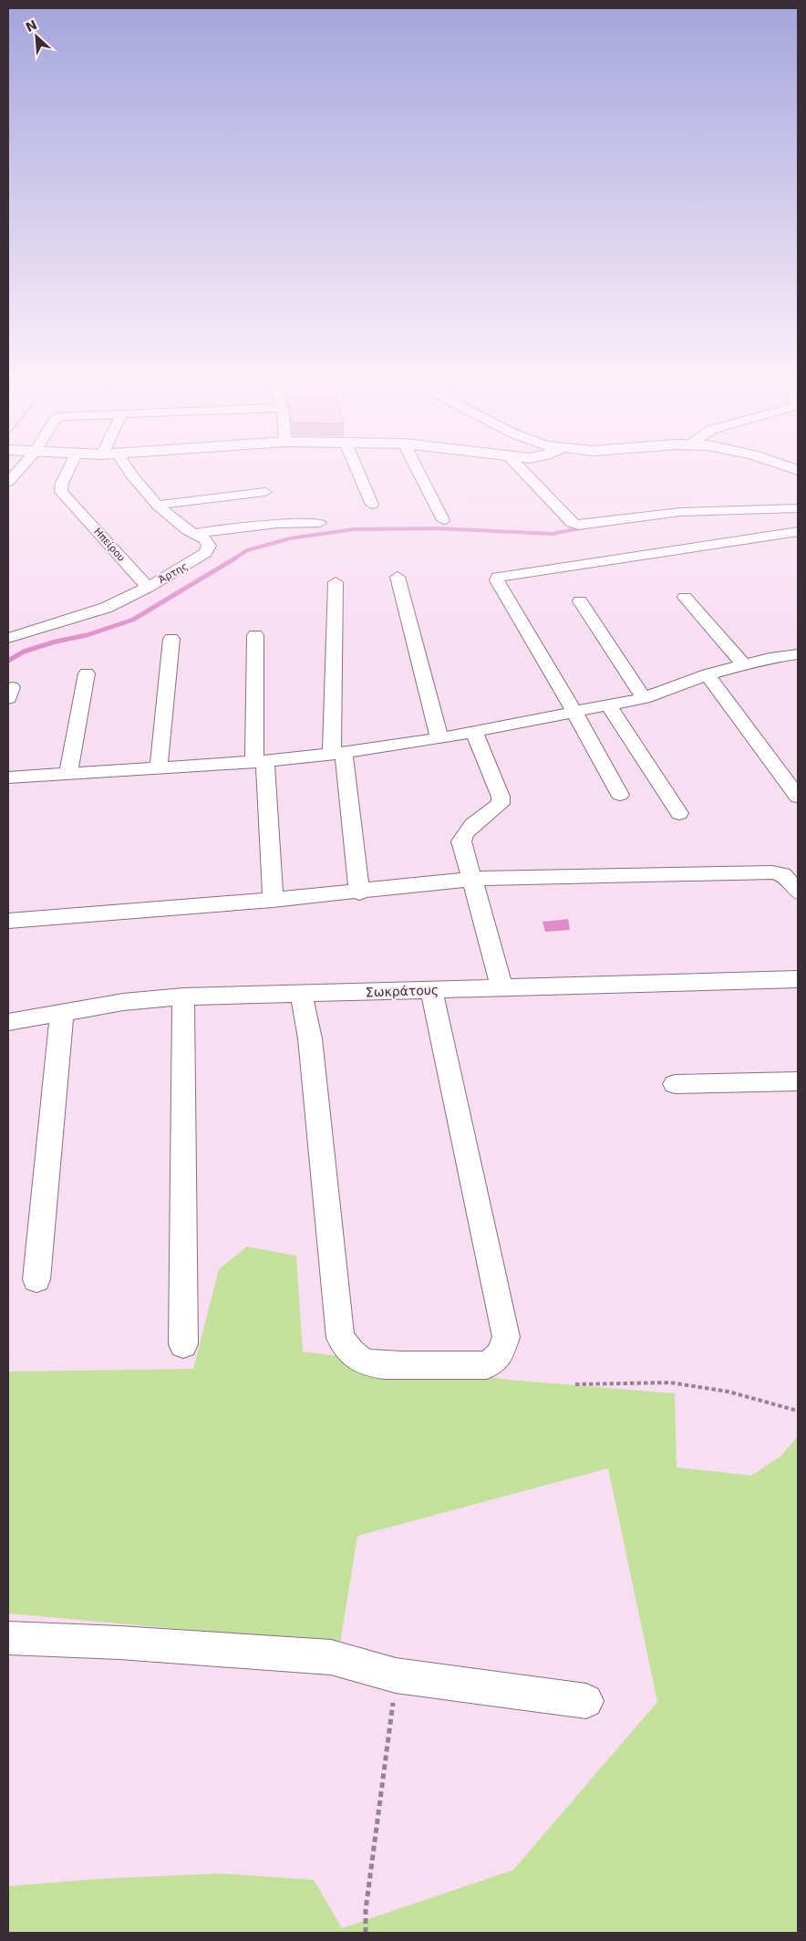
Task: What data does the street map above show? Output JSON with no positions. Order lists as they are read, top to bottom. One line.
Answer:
{"streets":{"street":["Ηπείρου","Άρτης","Σωκράτους"]},"crossings":[["Ηπείρου","Άρτης"]],"north":"top left"}
